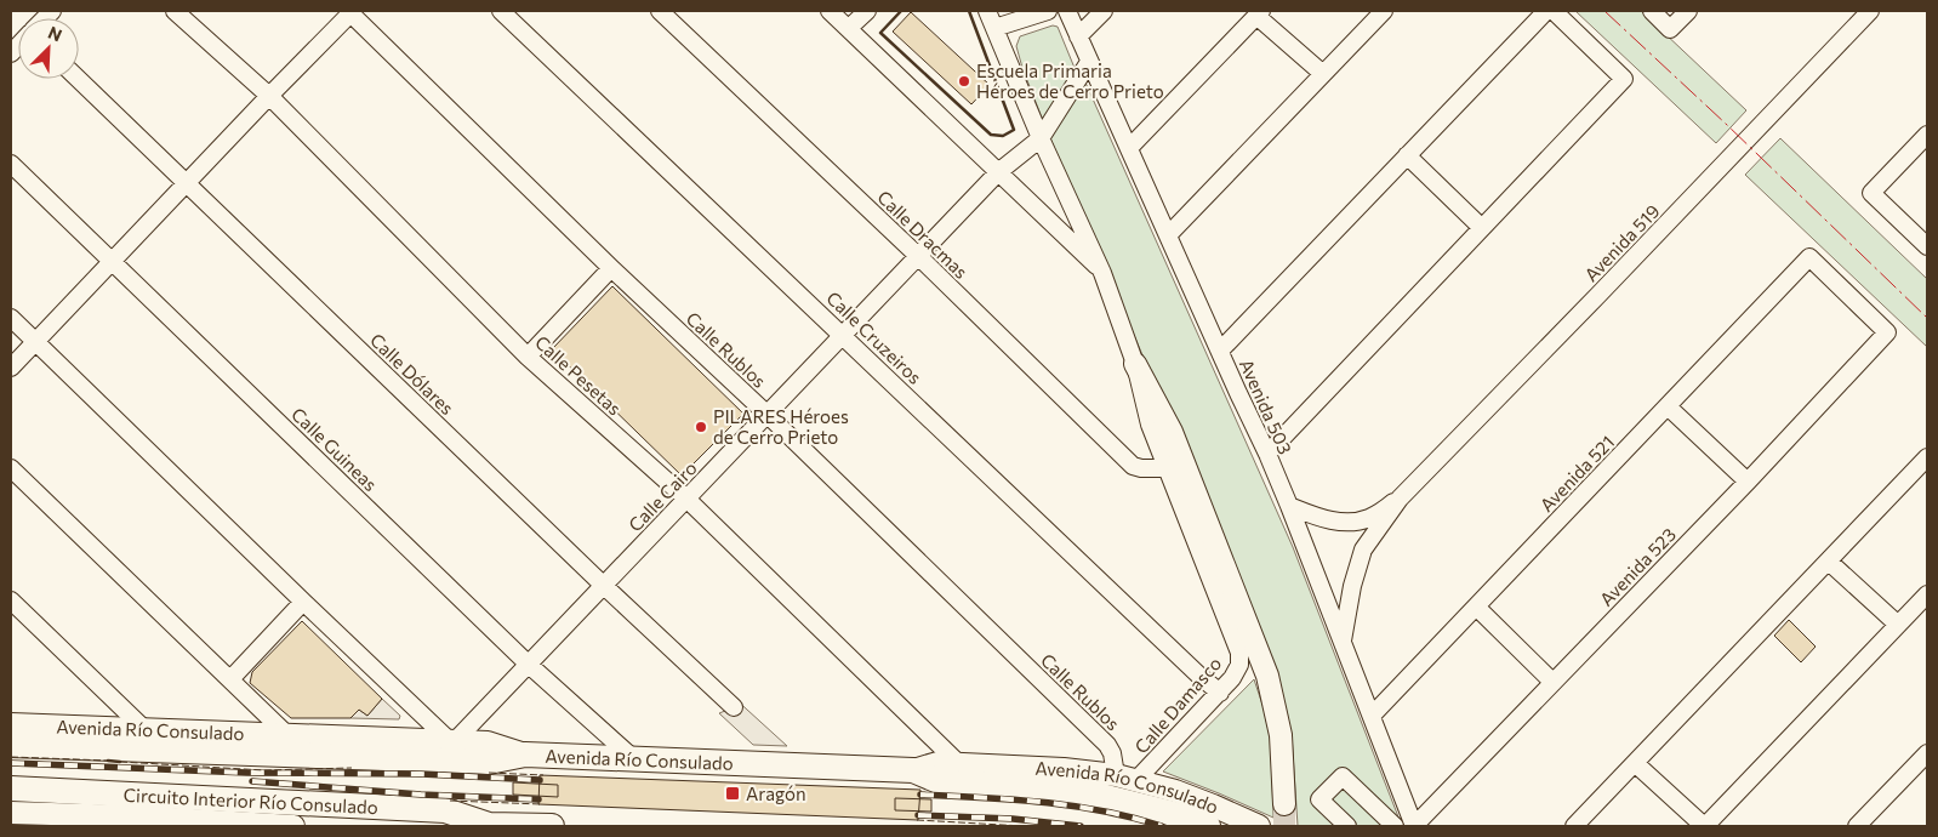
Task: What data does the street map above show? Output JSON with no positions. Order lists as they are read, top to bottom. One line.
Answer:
{"streets":{"highway":["Avenida Río Consulado","Circuito Interior Río Consulado"],"street":["Calle Dracmas","Avenida 519","Calle Cruzeiros","Calle Rublos","Calle Dólares","Calle Pesetas","Avenida 503","Calle Guineas","Avenida 521","Calle Cairo","Avenida 523","Calle Damasco"]},"crossings":[["Calle Dracmas","Calle Cairo"],["Calle Dracmas","Calle Damasco"],["Avenida 519","Avenida 503"],["Calle Cruzeiros","Calle Cairo"],["Calle Cruzeiros","Calle Damasco"],["Calle Rublos","Calle Cairo"],["Calle Rublos","Calle Damasco"],["Calle Rublos","Avenida Río Consulado"],["Calle Dólares","Calle Cairo"],["Calle Pesetas","Calle Cairo"],["Calle Pesetas","Avenida Río Consulado"],["Avenida 503","Avenida 521"],["Avenida 503","Calle Cairo"],["Avenida 503","Avenida 523"],["Calle Guineas","Calle Cairo"],["Calle Guineas","Avenida Río Consulado"],["Avenida 521","Avenida 523"],["Calle Cairo","Avenida Río Consulado"],["Calle Damasco","Avenida Río Consulado"]],"places":{"other":["Escuela Primaria Héroes de Cerro Prieto","PILARES Héroes de Cerro Prieto"],"transit":["Aragón"]},"north":"top right"}
